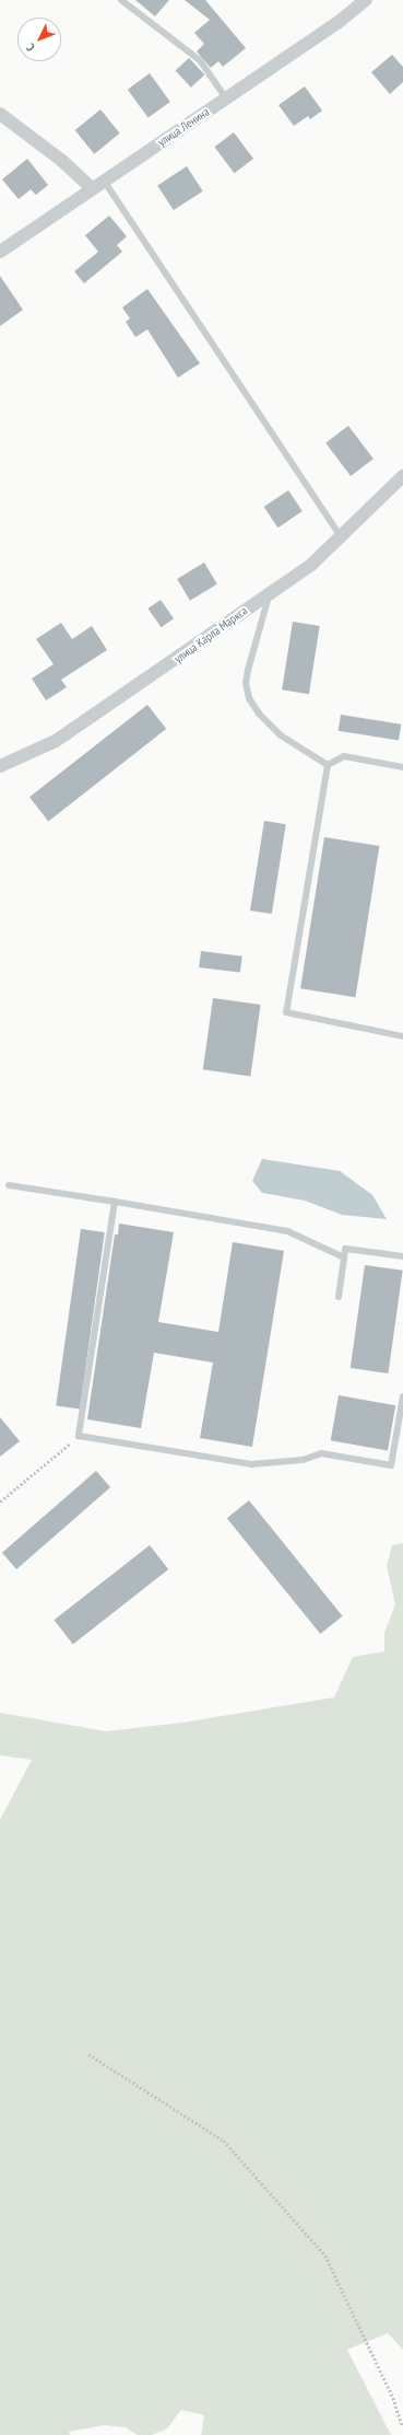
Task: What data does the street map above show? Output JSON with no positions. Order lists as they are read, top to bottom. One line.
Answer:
{"streets":{"street":["улица Ленина","улица Карла Маркса"]},"north":"bottom left"}
